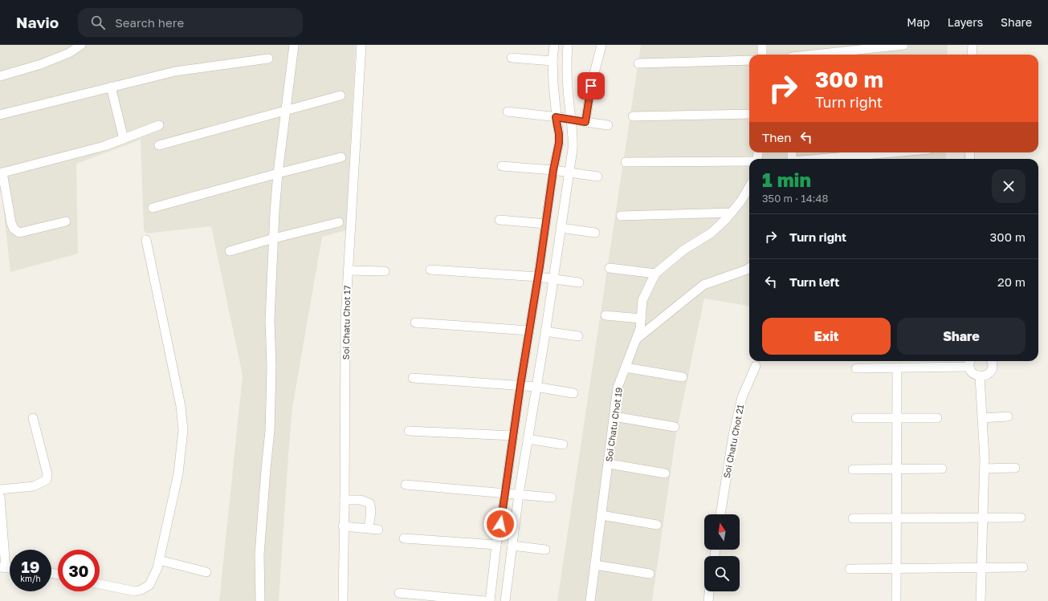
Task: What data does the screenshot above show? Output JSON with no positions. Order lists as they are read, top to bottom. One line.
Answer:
{"streets":{"street":["Soi Chatu Chot 17","Soi Chatu Chot 19","Soi Chatu Chot 21"]},"north":"top","page":{"header":"Navio","search":"Search here","nav":["Map","Layers","Share"],"turn":["300 m","Turn right"],"then":"Then","heading":["1 min","350 m · 14:48"],"list":[{"name":"Turn right","value":"300 m"},{"name":"Turn left","value":"20 m"}],"buttons":["Exit","Share"],"speed":"19 km/h","limit":"30"}}
